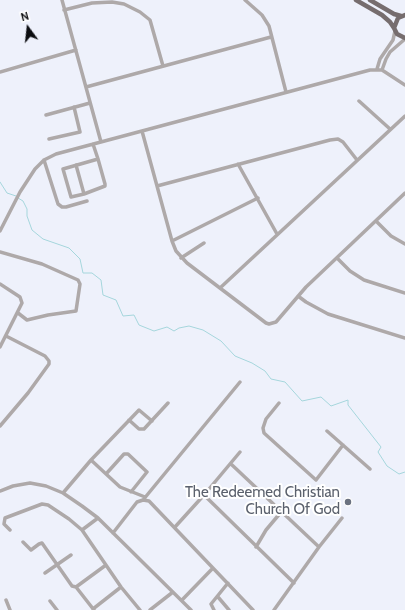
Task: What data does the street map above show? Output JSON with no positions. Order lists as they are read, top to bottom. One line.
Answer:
{"places":["The Redeemed Christian Church Of God"],"north":"top"}
